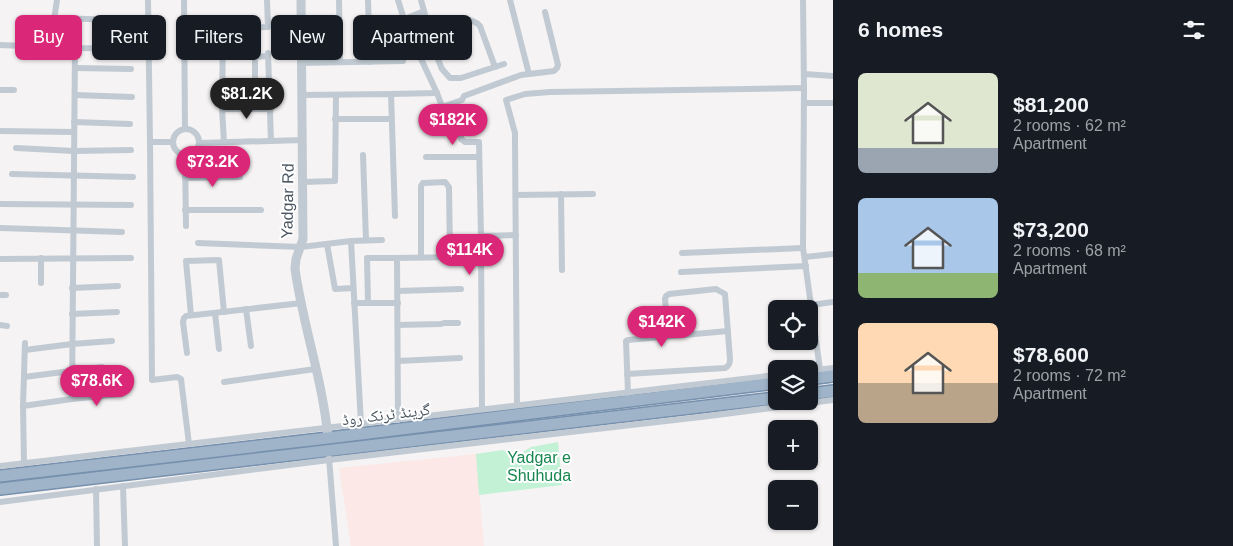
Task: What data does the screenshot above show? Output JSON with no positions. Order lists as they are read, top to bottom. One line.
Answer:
{"streets":{"highway":["گرینڈ ٹرنک روڈ"],"street":["Yadgar Rd"]},"crossings":[["Yadgar Rd","گرینڈ ٹرنک روڈ"]],"parks":["Yadgar e Shuhuda"],"page":{"heading":"6 homes","chip":["Buy","Rent","Filters","New","Apartment"],"list":[{"name":"$81,200","note":"2 rooms · 62 m² · Apartment"},{"name":"$73,200","note":"2 rooms · 68 m² · Apartment"},{"name":"$78,600","note":"2 rooms · 72 m² · Apartment"}],"price":["$81.2K","$182K","$73.2K","$114K","$142K","$78.6K"],"map_buttons":["+","−"]}}
